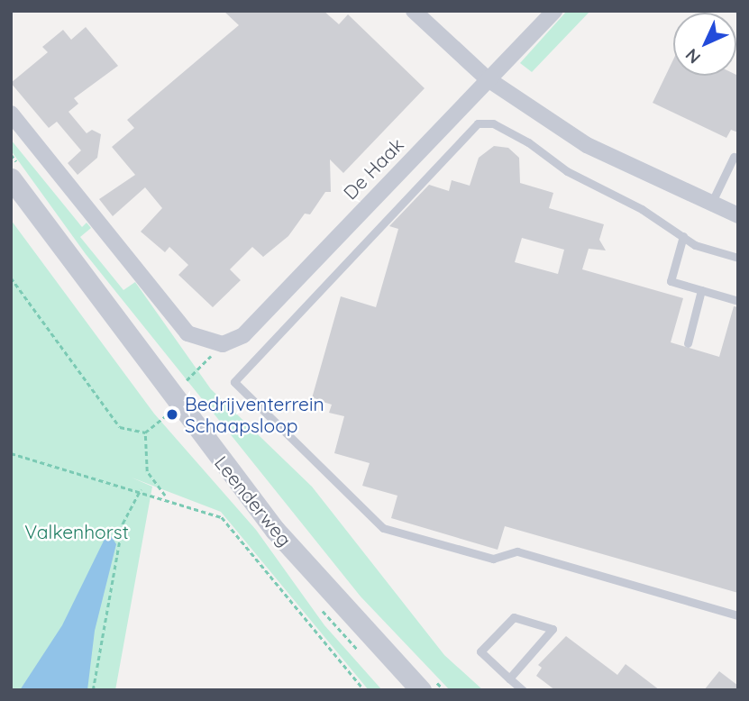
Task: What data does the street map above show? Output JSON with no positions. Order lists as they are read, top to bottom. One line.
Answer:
{"streets":{"street":["De Haak","Leenderweg"]},"parks":["Valkenhorst"],"places":["Bedrijventerrein Schaapsloop"],"north":"bottom left"}
